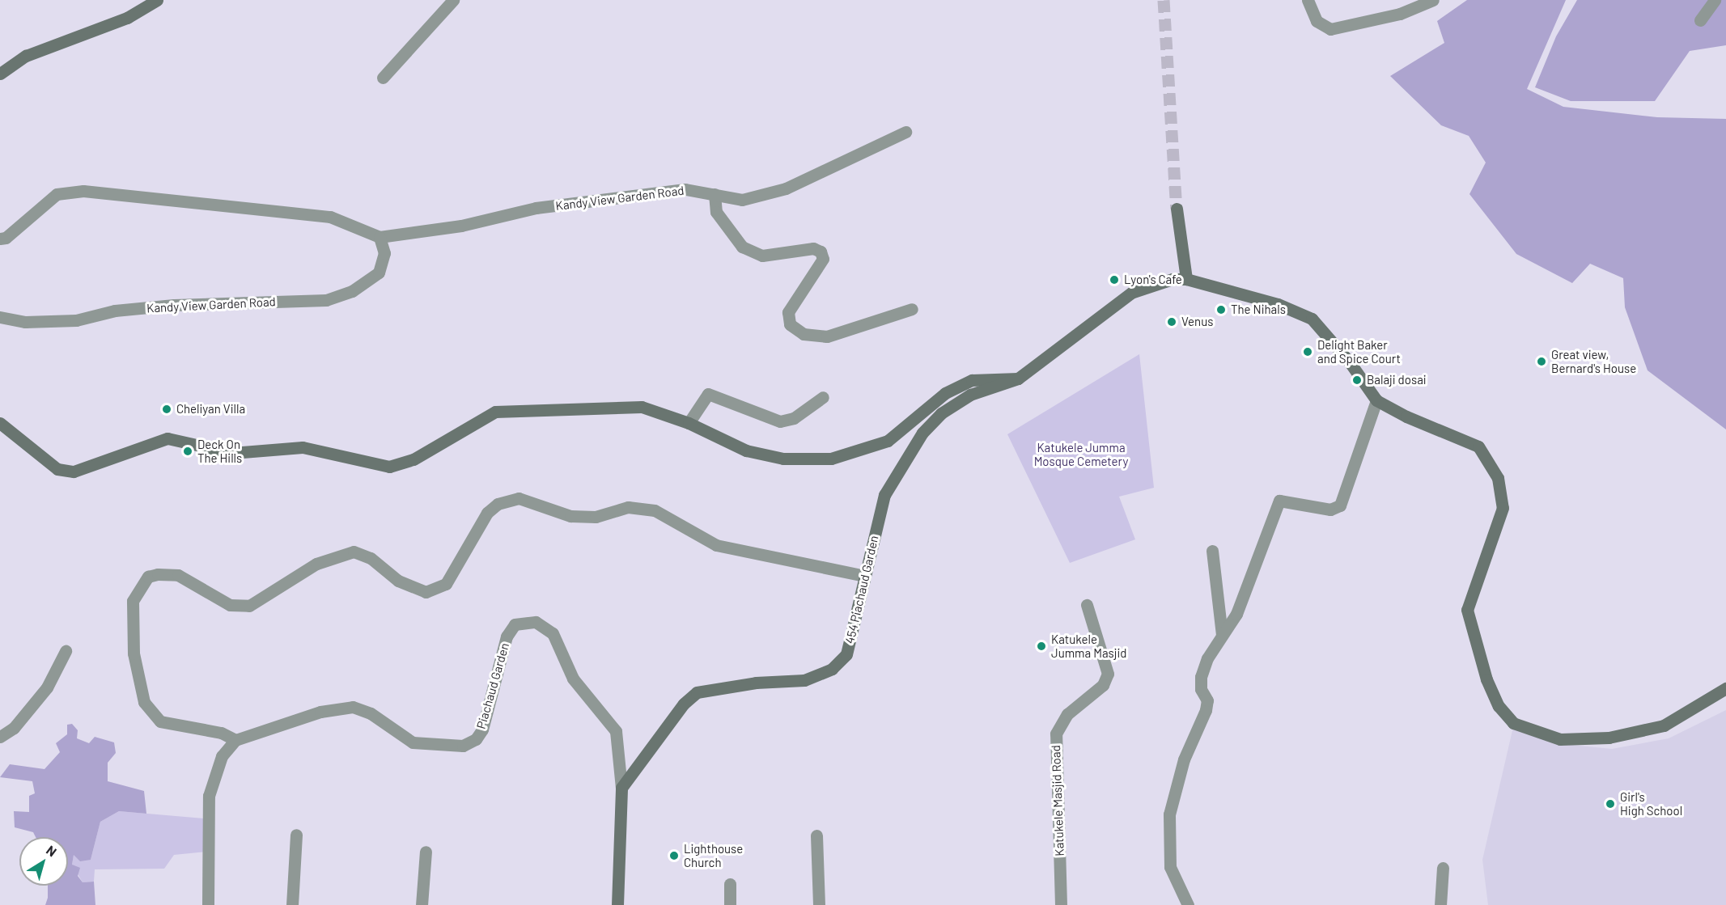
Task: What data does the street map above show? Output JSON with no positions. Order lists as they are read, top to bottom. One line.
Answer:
{"streets":{"street":["Kandy View Garden Road","454 Piachaud Garden","Piachaud Garden","Katukele Masjid Road"]},"crossings":[["454 Piachaud Garden","Piachaud Garden"]],"parks":["Katukele Jumma Mosque Cemetery"],"places":["Lyon's Cafe","The Nihals","Venus","Delight Baker and Spice Court","Great view, Bernard's House","Balaji dosai","Cheliyan Villa","Deck On The Hills","Katukele Jumma Masjid","Girl's High School","Lighthouse Church"],"north":"top right"}
